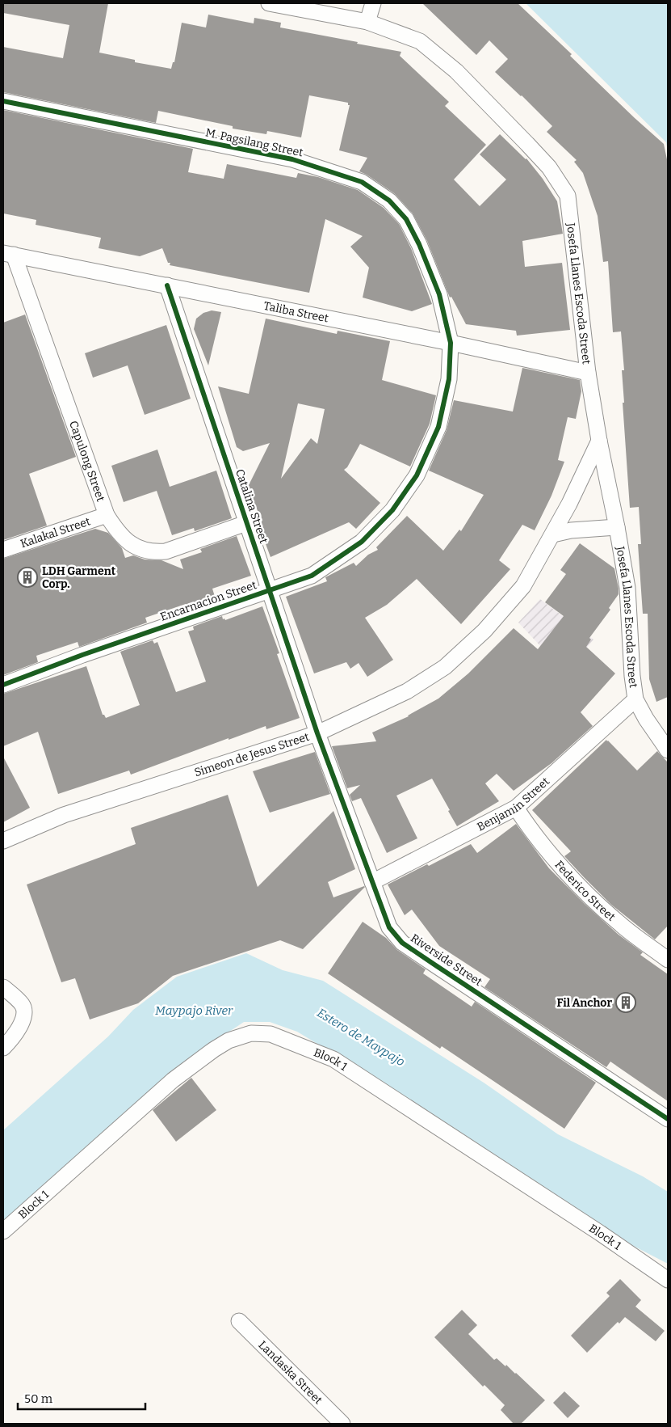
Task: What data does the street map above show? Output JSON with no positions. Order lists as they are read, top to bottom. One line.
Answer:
{"streets":{"street":["M. Pagsilang Street","Josefa Llanes Escoda Street","Taliba Street","Capulong Street","Catalina Street","Kalakal Street","Encarnacion Street","Simeon de Jesus Street","Benjamin Street","Federico Street","Riverside Street","Block 1","Landaska Street"]},"crossings":[["M. Pagsilang Street","Taliba Street"],["M. Pagsilang Street","Encarnacion Street"],["Josefa Llanes Escoda Street","Taliba Street"],["Josefa Llanes Escoda Street","Simeon de Jesus Street"],["Josefa Llanes Escoda Street","Benjamin Street"],["Taliba Street","Capulong Street"],["Taliba Street","Catalina Street"],["Taliba Street","Encarnacion Street"],["Capulong Street","Catalina Street"],["Capulong Street","Kalakal Street"],["Catalina Street","Encarnacion Street"],["Catalina Street","Simeon de Jesus Street"],["Catalina Street","Riverside Street"],["Simeon de Jesus Street","Riverside Street"],["Benjamin Street","Federico Street"],["Benjamin Street","Riverside Street"]],"water":["Maypajo River","Estero de Maypajo"],"places":{"building":["LDH Garment Corp.","Fil Anchor"]},"scale_bar":"50 m"}
